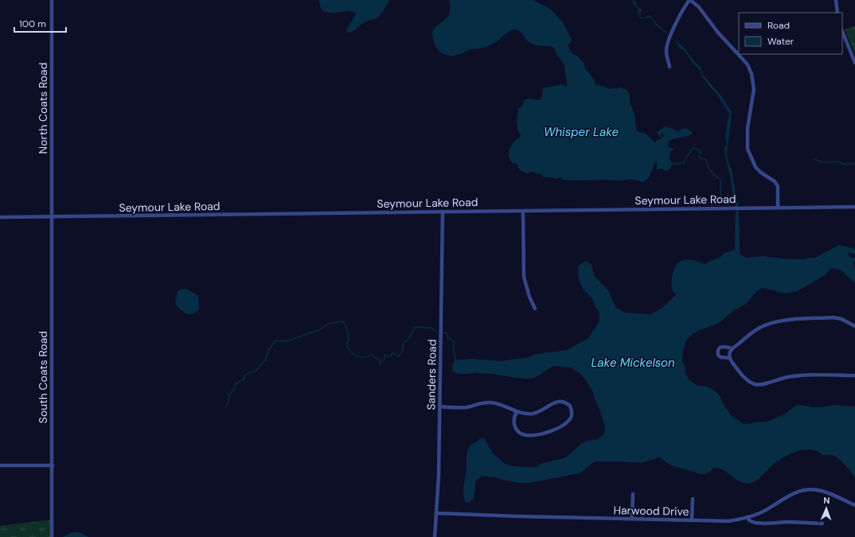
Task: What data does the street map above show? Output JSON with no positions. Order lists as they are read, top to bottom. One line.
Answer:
{"streets":{"street":["North Coats Road","Seymour Lake Road","Sanders Road","South Coats Road","Harwood Drive"]},"crossings":[["North Coats Road","Seymour Lake Road"],["North Coats Road","South Coats Road"],["Seymour Lake Road","Sanders Road"],["Seymour Lake Road","South Coats Road"],["Sanders Road","Harwood Drive"]],"water":["Whisper Lake","Lake Mickelson"],"legend":["Road","Water"],"scale_bar":"100 m","north":"top"}
